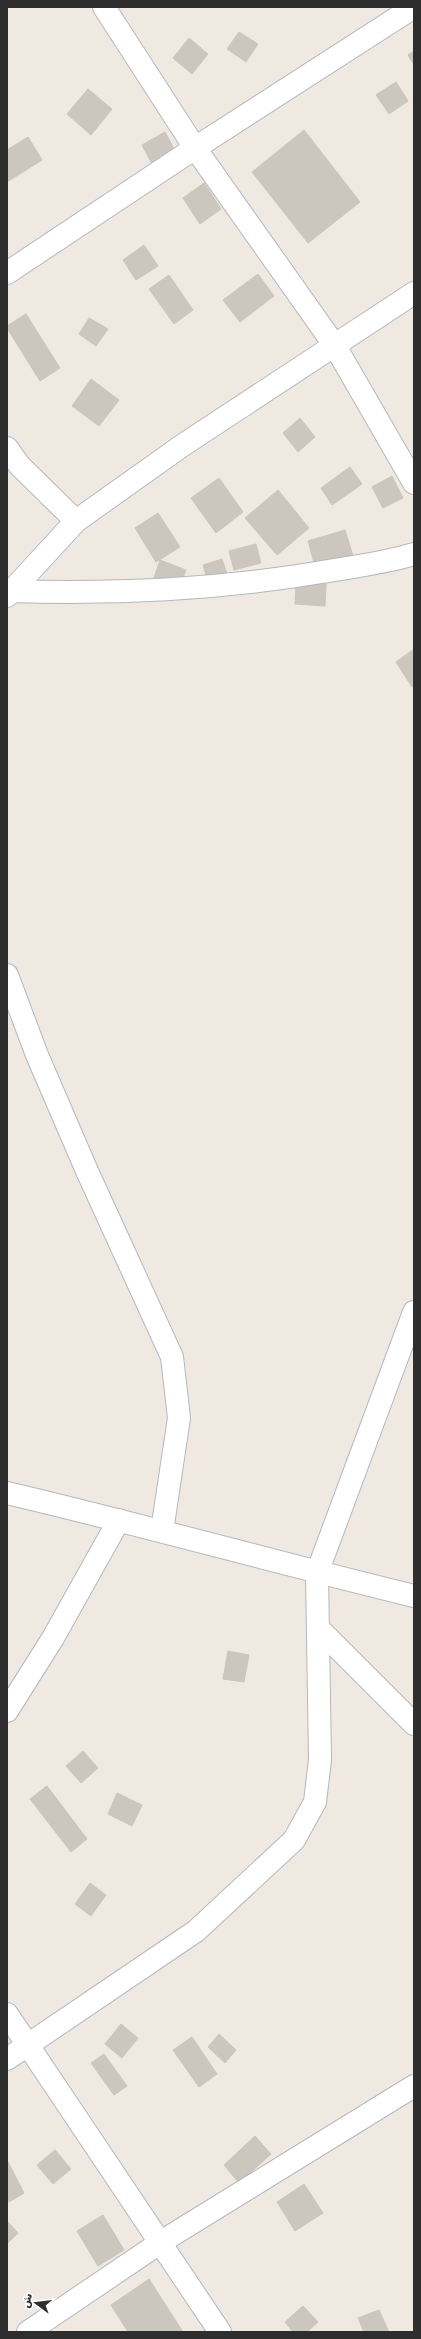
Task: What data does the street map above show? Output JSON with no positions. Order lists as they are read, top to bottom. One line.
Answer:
{"north":"left"}
